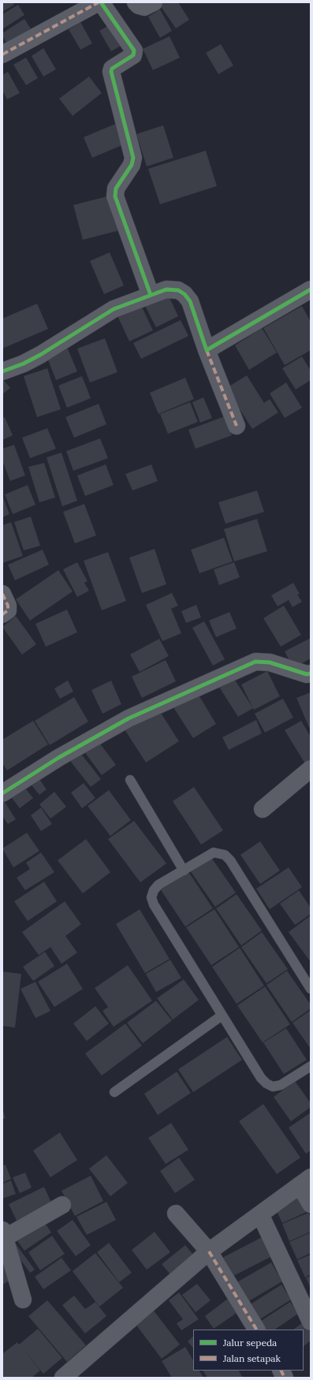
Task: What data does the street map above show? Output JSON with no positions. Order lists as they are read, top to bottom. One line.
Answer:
{"legend":["Jalur sepeda","Jalan setapak"]}
